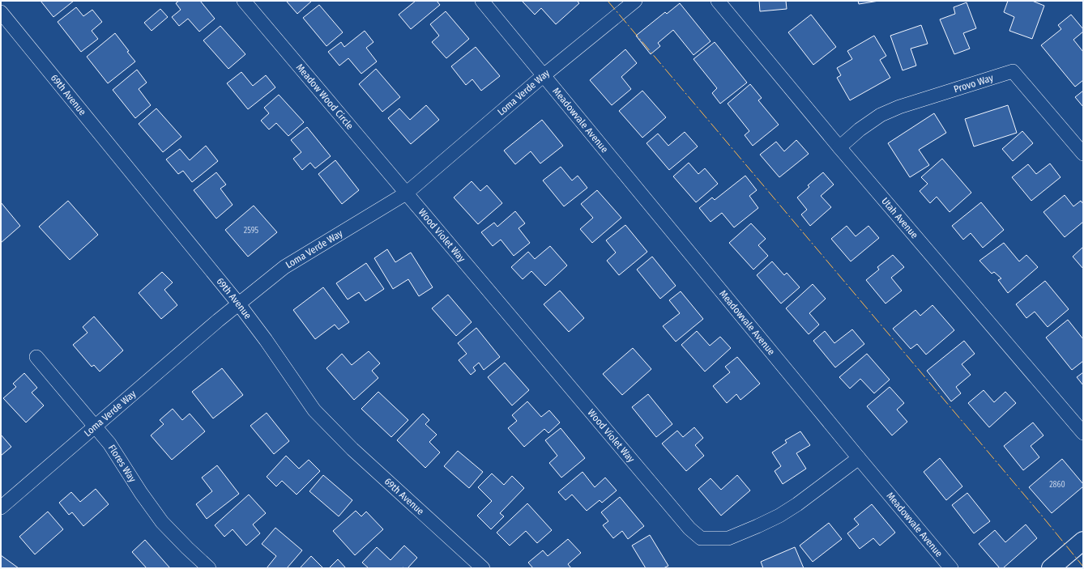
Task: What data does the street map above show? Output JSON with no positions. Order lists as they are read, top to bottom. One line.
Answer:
{"streets":{"street":["Provo Way","Loma Verde Way","69th Avenue","Meadow Wood Circle","Meadowvale Avenue","Utah Avenue","Wood Violet Way","Flores Way"]},"crossings":[["Provo Way","Utah Avenue"],["Loma Verde Way","69th Avenue"],["Loma Verde Way","Meadow Wood Circle"],["Loma Verde Way","Meadowvale Avenue"],["Loma Verde Way","Wood Violet Way"],["Loma Verde Way","Flores Way"],["Meadow Wood Circle","Wood Violet Way"],["Meadowvale Avenue","Wood Violet Way"]],"house_numbers":["2595","2860"]}
